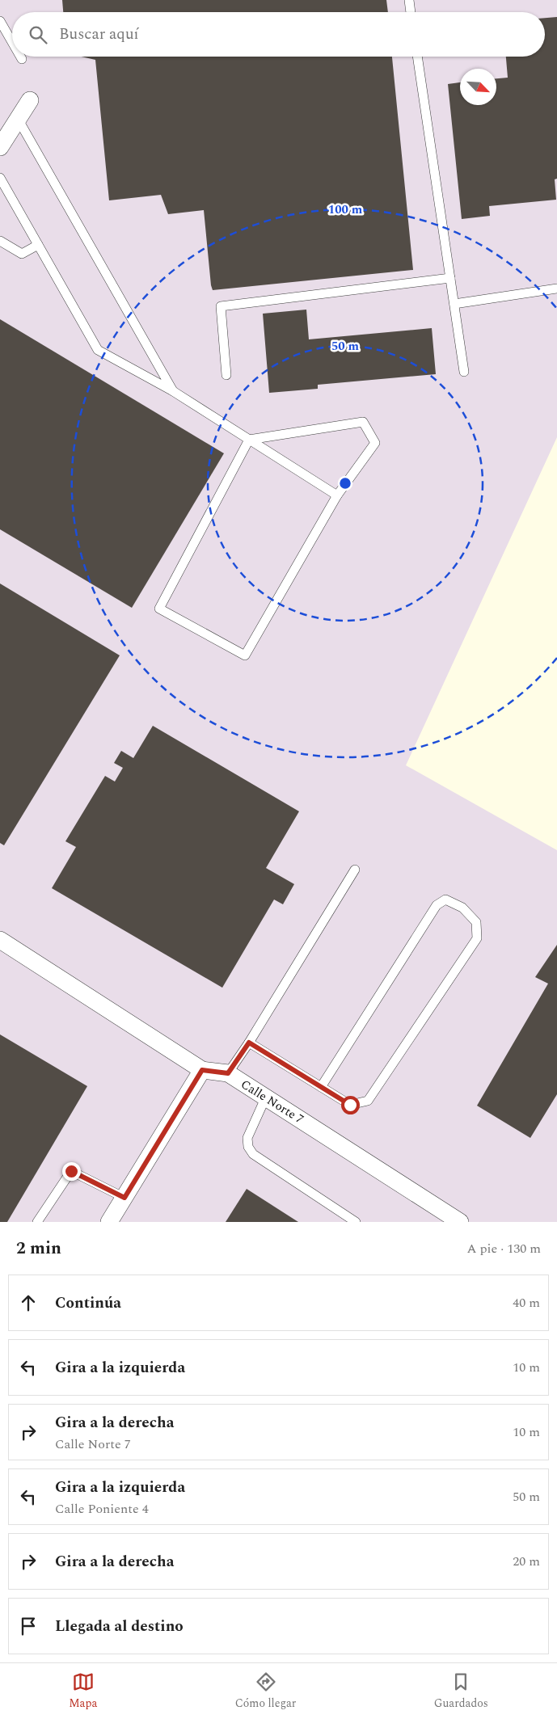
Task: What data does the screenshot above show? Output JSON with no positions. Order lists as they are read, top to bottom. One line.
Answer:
{"streets":{"street":["Calle Norte 7"]},"north":"bottom right","page":{"search":"Buscar aquí","heading":["2 min","A pie · 130 m"],"list":[["Continúa","40 m"],["Gira a la izquierda","10 m"],["Gira a la derecha","Calle Norte 7","10 m"],["Gira a la izquierda","Calle Poniente 4","50 m"],["Gira a la derecha","20 m"],"Llegada al destino"],"nav":["Mapa","Cómo llegar","Guardados"]},"rings":["100 m","50 m"]}
